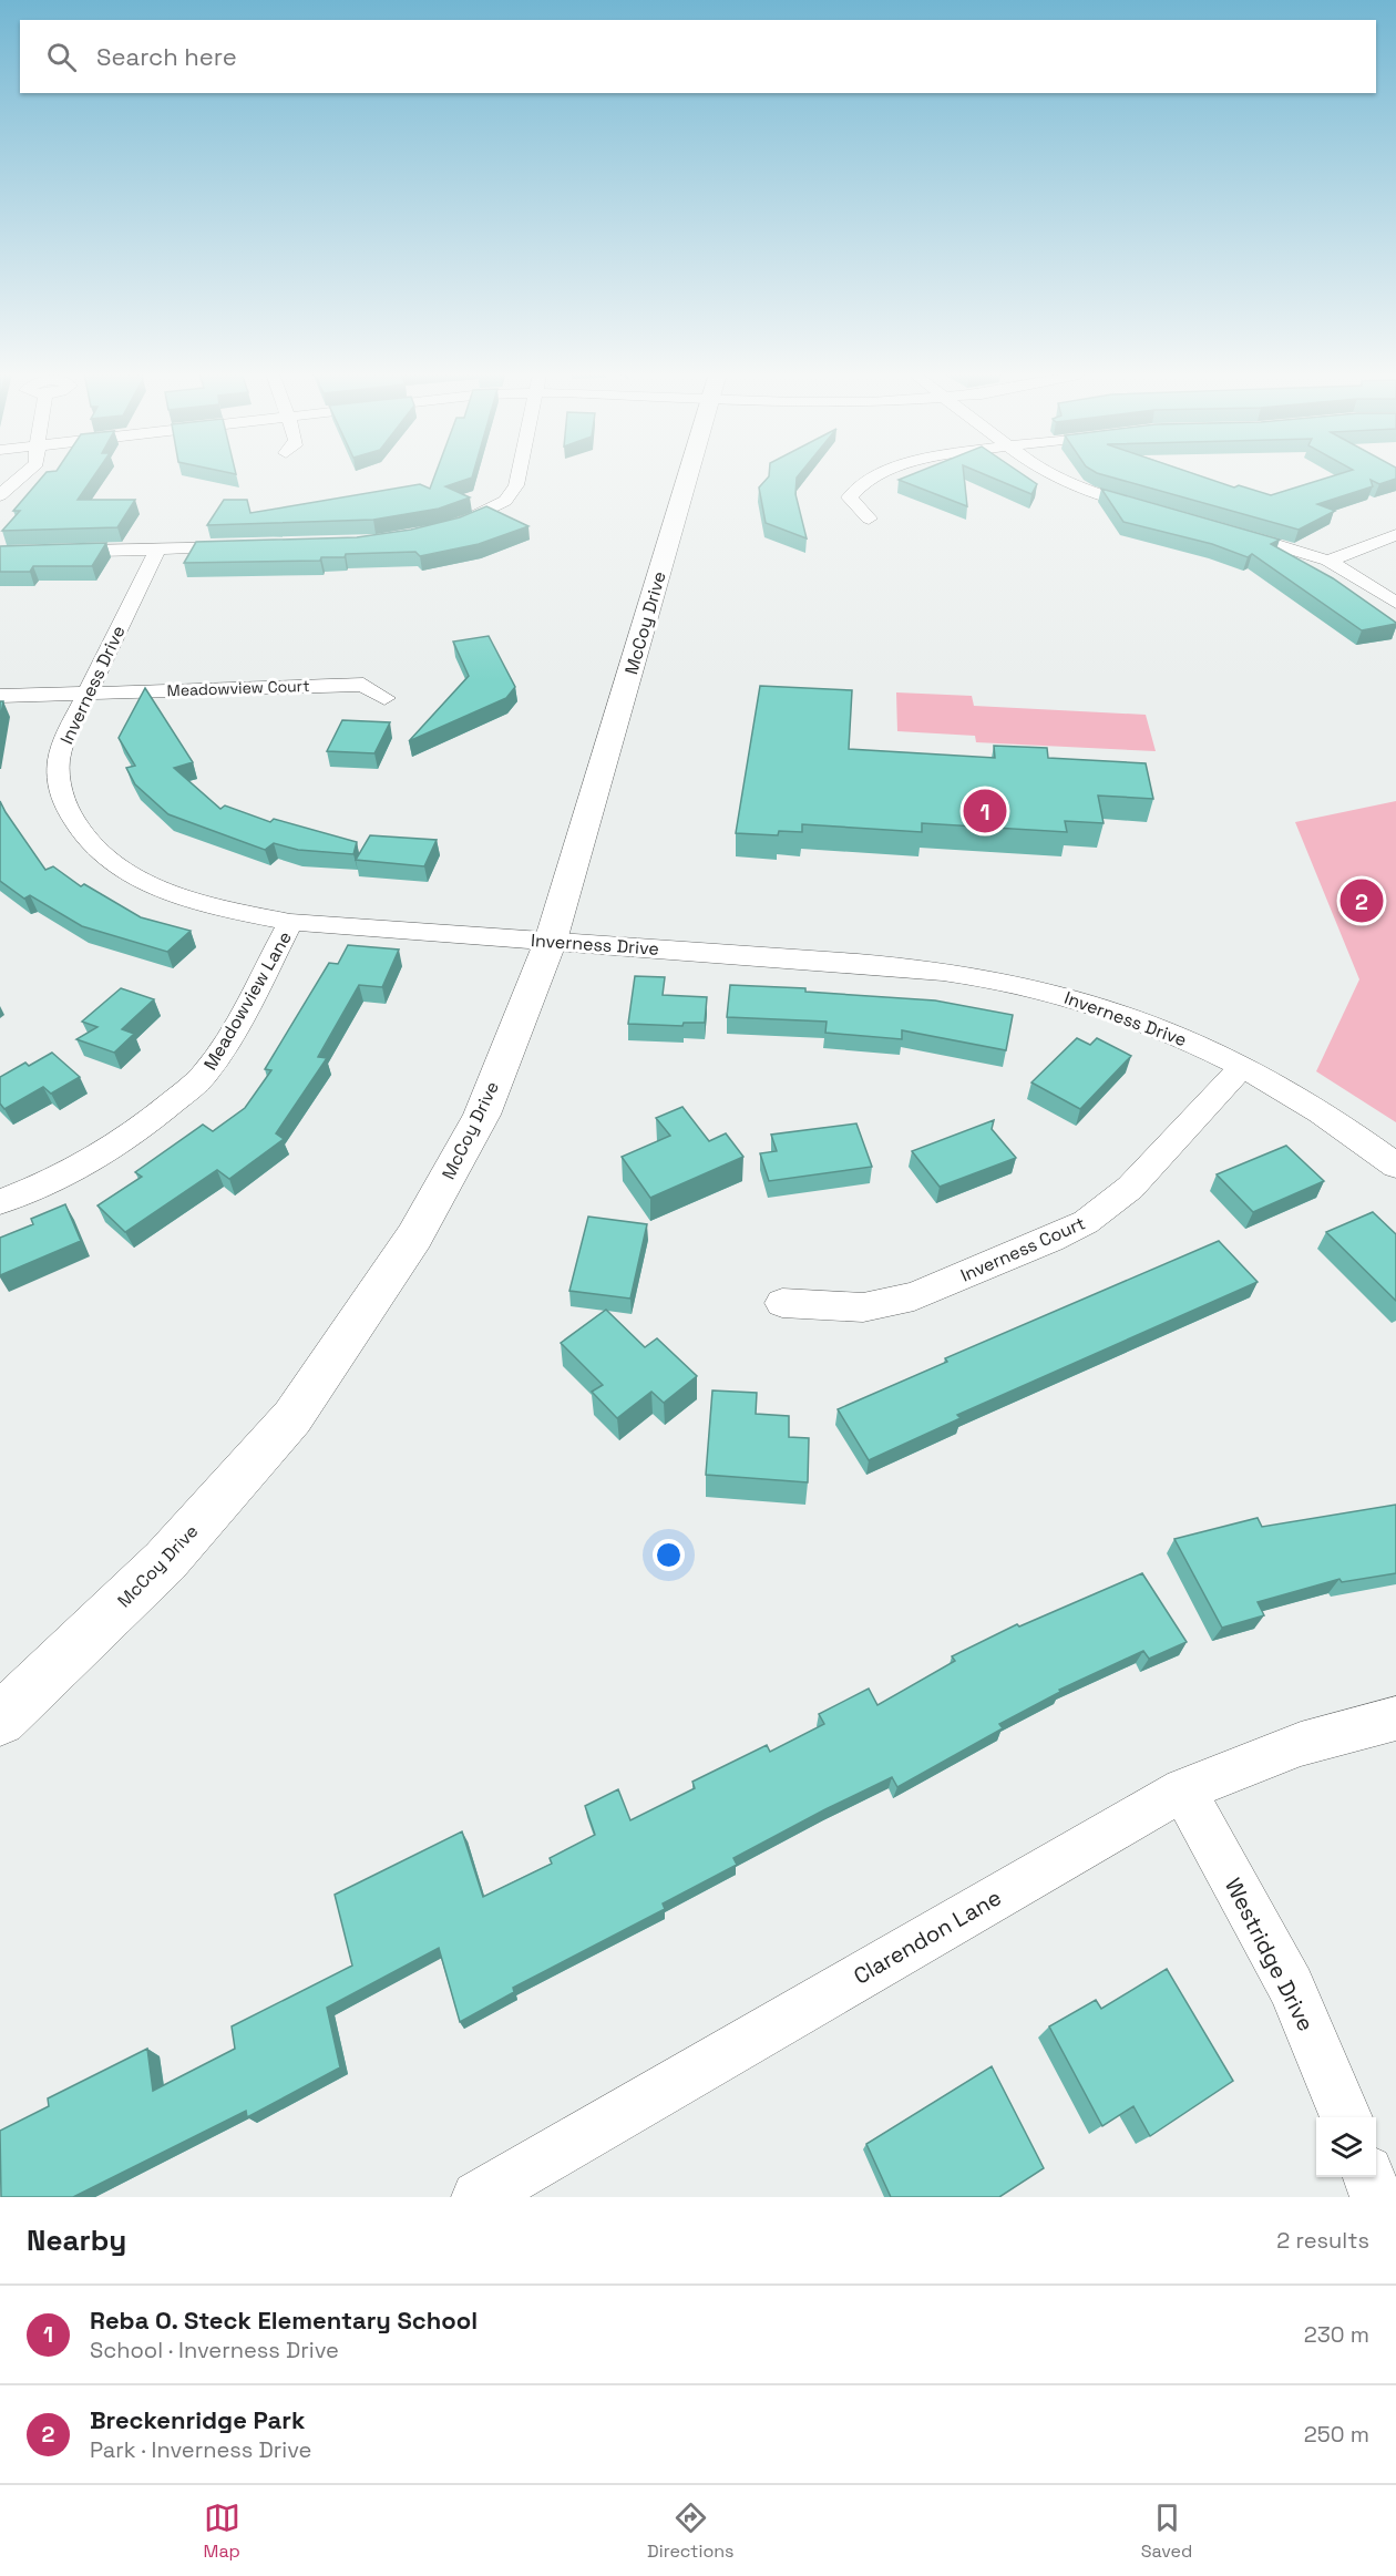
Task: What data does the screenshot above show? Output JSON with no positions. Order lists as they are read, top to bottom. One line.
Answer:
{"streets":{"street":["McCoy Drive","Inverness Drive","Meadowview Court","Meadowview Lane","Inverness Court","Clarendon Lane","Westridge Drive"]},"crossings":[["McCoy Drive","Inverness Drive"],["Inverness Drive","Meadowview Court"],["Inverness Drive","Meadowview Lane"],["Inverness Drive","Inverness Court"],["Clarendon Lane","Westridge Drive"]],"page":{"search":"Search here","pins":["1","2"],"heading":["Nearby","2 results"],"list":[{"mark":"1","name":"Reba O. Steck Elementary School","note":"School · Inverness Drive","value":"230 m"},{"mark":"2","name":"Breckenridge Park","note":"Park · Inverness Drive","value":"250 m"}],"nav":["Map","Directions","Saved"]}}
